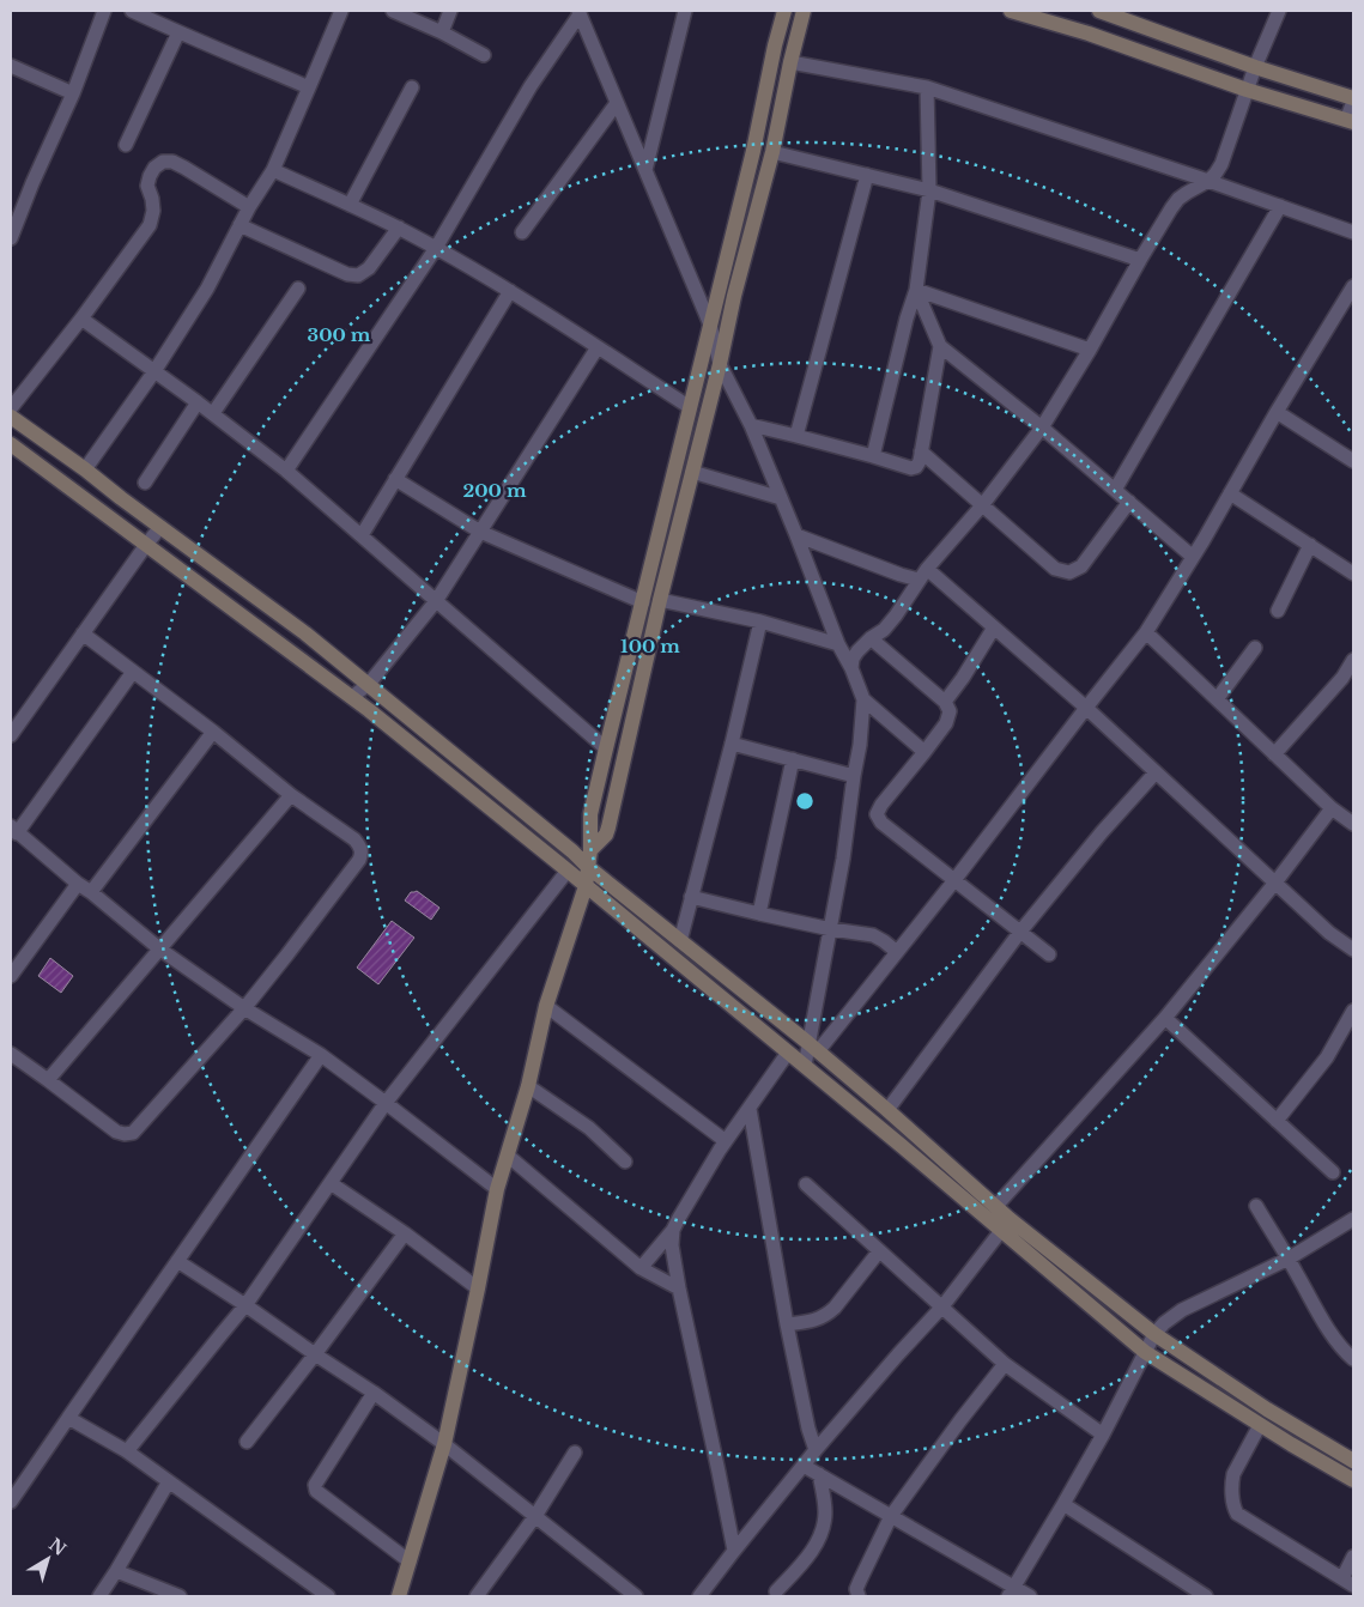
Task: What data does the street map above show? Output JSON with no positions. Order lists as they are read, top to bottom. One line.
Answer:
{"north":"top right","rings":["300 m","200 m","100 m"]}
